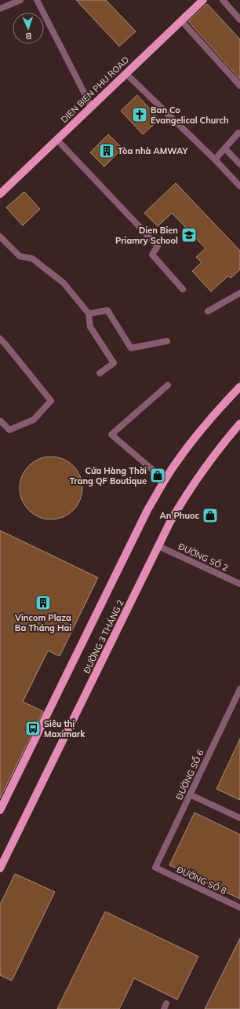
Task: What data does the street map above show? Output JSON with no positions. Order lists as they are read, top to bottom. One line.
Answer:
{"streets":{"main road":["DIEN BIEN PHU ROAD","ĐƯỜNG 3 THÁNG 2"],"street":["ĐƯỜNG SỐ 2","ĐƯỜNG SỐ 6","ĐƯỜNG SỐ 8"]},"crossings":[["ĐƯỜNG SỐ 2","ĐƯỜNG 3 THÁNG 2"],["ĐƯỜNG SỐ 6","ĐƯỜNG SỐ 8"]],"places":{"church":["Ban Co Evangelical Church"],"building":["Tòa nhà AMWAY","Vincom Plaza Ba Tháng Hai"],"school or university":["Dien Bien Priamry School"],"shop":["Cửa Hàng Thời Trang QF Boutique","An Phuoc"],"bus stop":["Siêu thị Maximark"]},"north":"bottom"}
